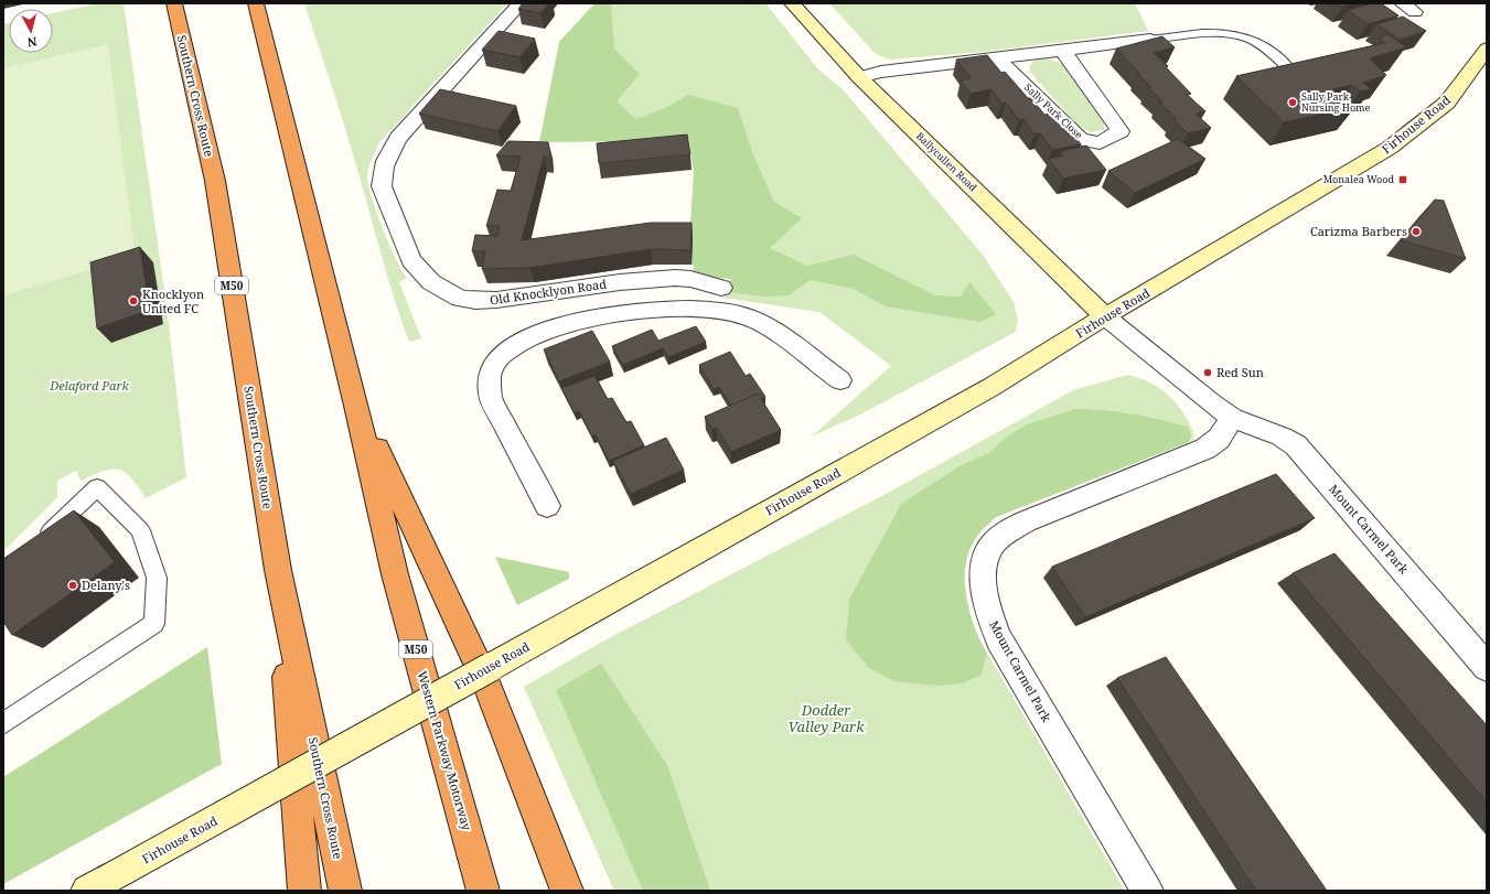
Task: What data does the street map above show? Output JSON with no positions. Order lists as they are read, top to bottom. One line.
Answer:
{"streets":{"highway":["Southern Cross Route","M50","Western Parkway Motorway"],"main road":["Firhouse Road","Ballycullen Road"],"street":["Sally Park Close","Old Knocklyon Road","Mount Carmel Park"]},"crossings":[["Southern Cross Route","M50"],["Firhouse Road","Ballycullen Road"],["Firhouse Road","Mount Carmel Park"],["Ballycullen Road","Mount Carmel Park"],["M50","Western Parkway Motorway"]],"parks":["Delaford Park","Dodder Valley Park"],"places":{"other":["Sally Park Nursing Home","Carizma Barbers","Knocklyon United FC","Red Sun","Delany's"],"transit":["Monalea Wood"]},"north":"bottom"}
